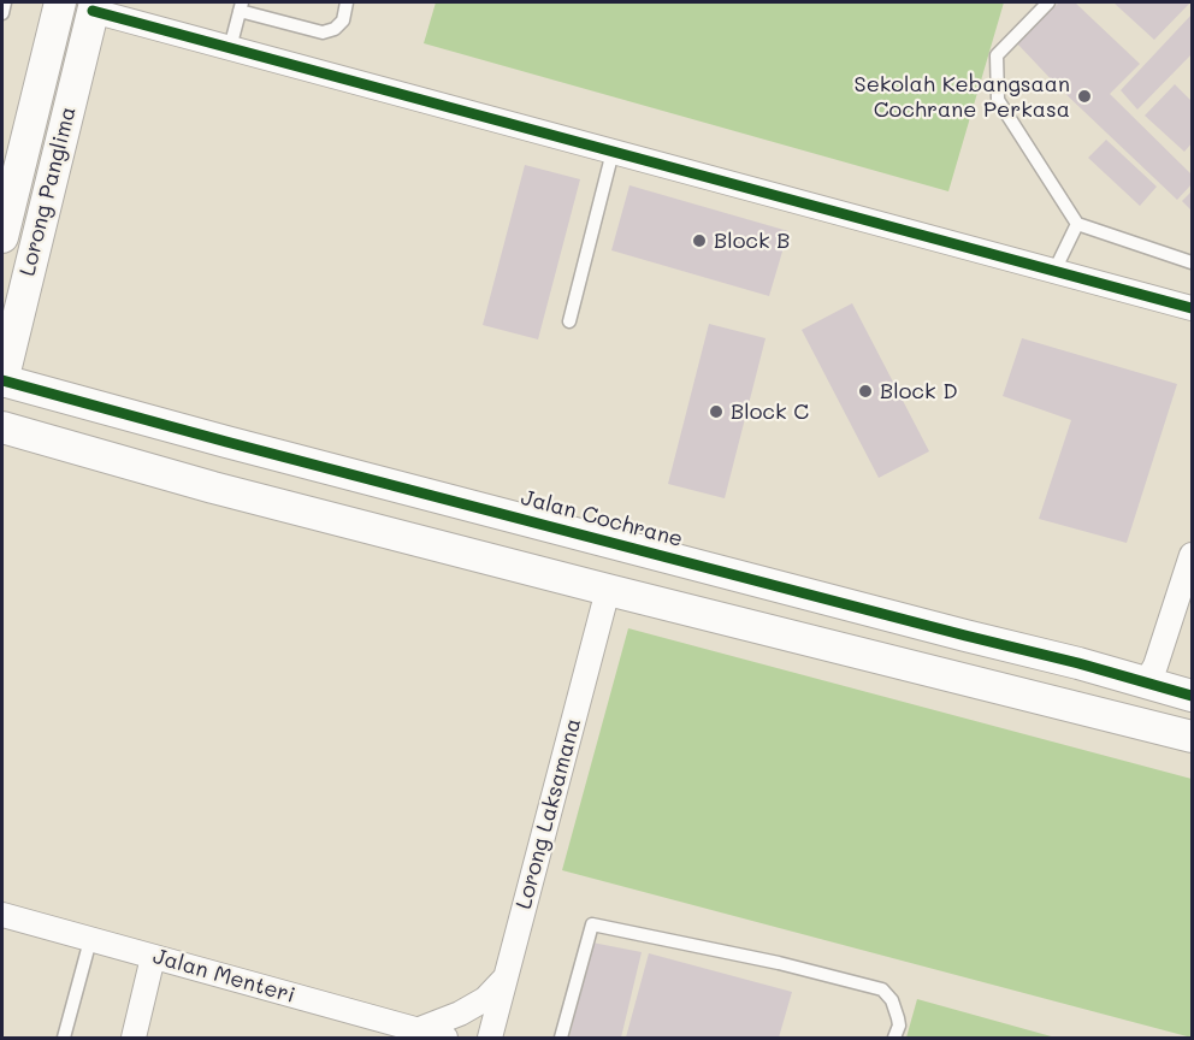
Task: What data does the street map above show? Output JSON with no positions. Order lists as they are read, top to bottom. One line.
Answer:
{"streets":{"street":["Lorong Panglima","Jalan Cochrane","Lorong Laksamana","Jalan Menteri"]},"crossings":[["Lorong Panglima","Jalan Cochrane"]],"places":["Sekolah Kebangsaan Cochrane Perkasa","Block B","Block D","Block C"]}
